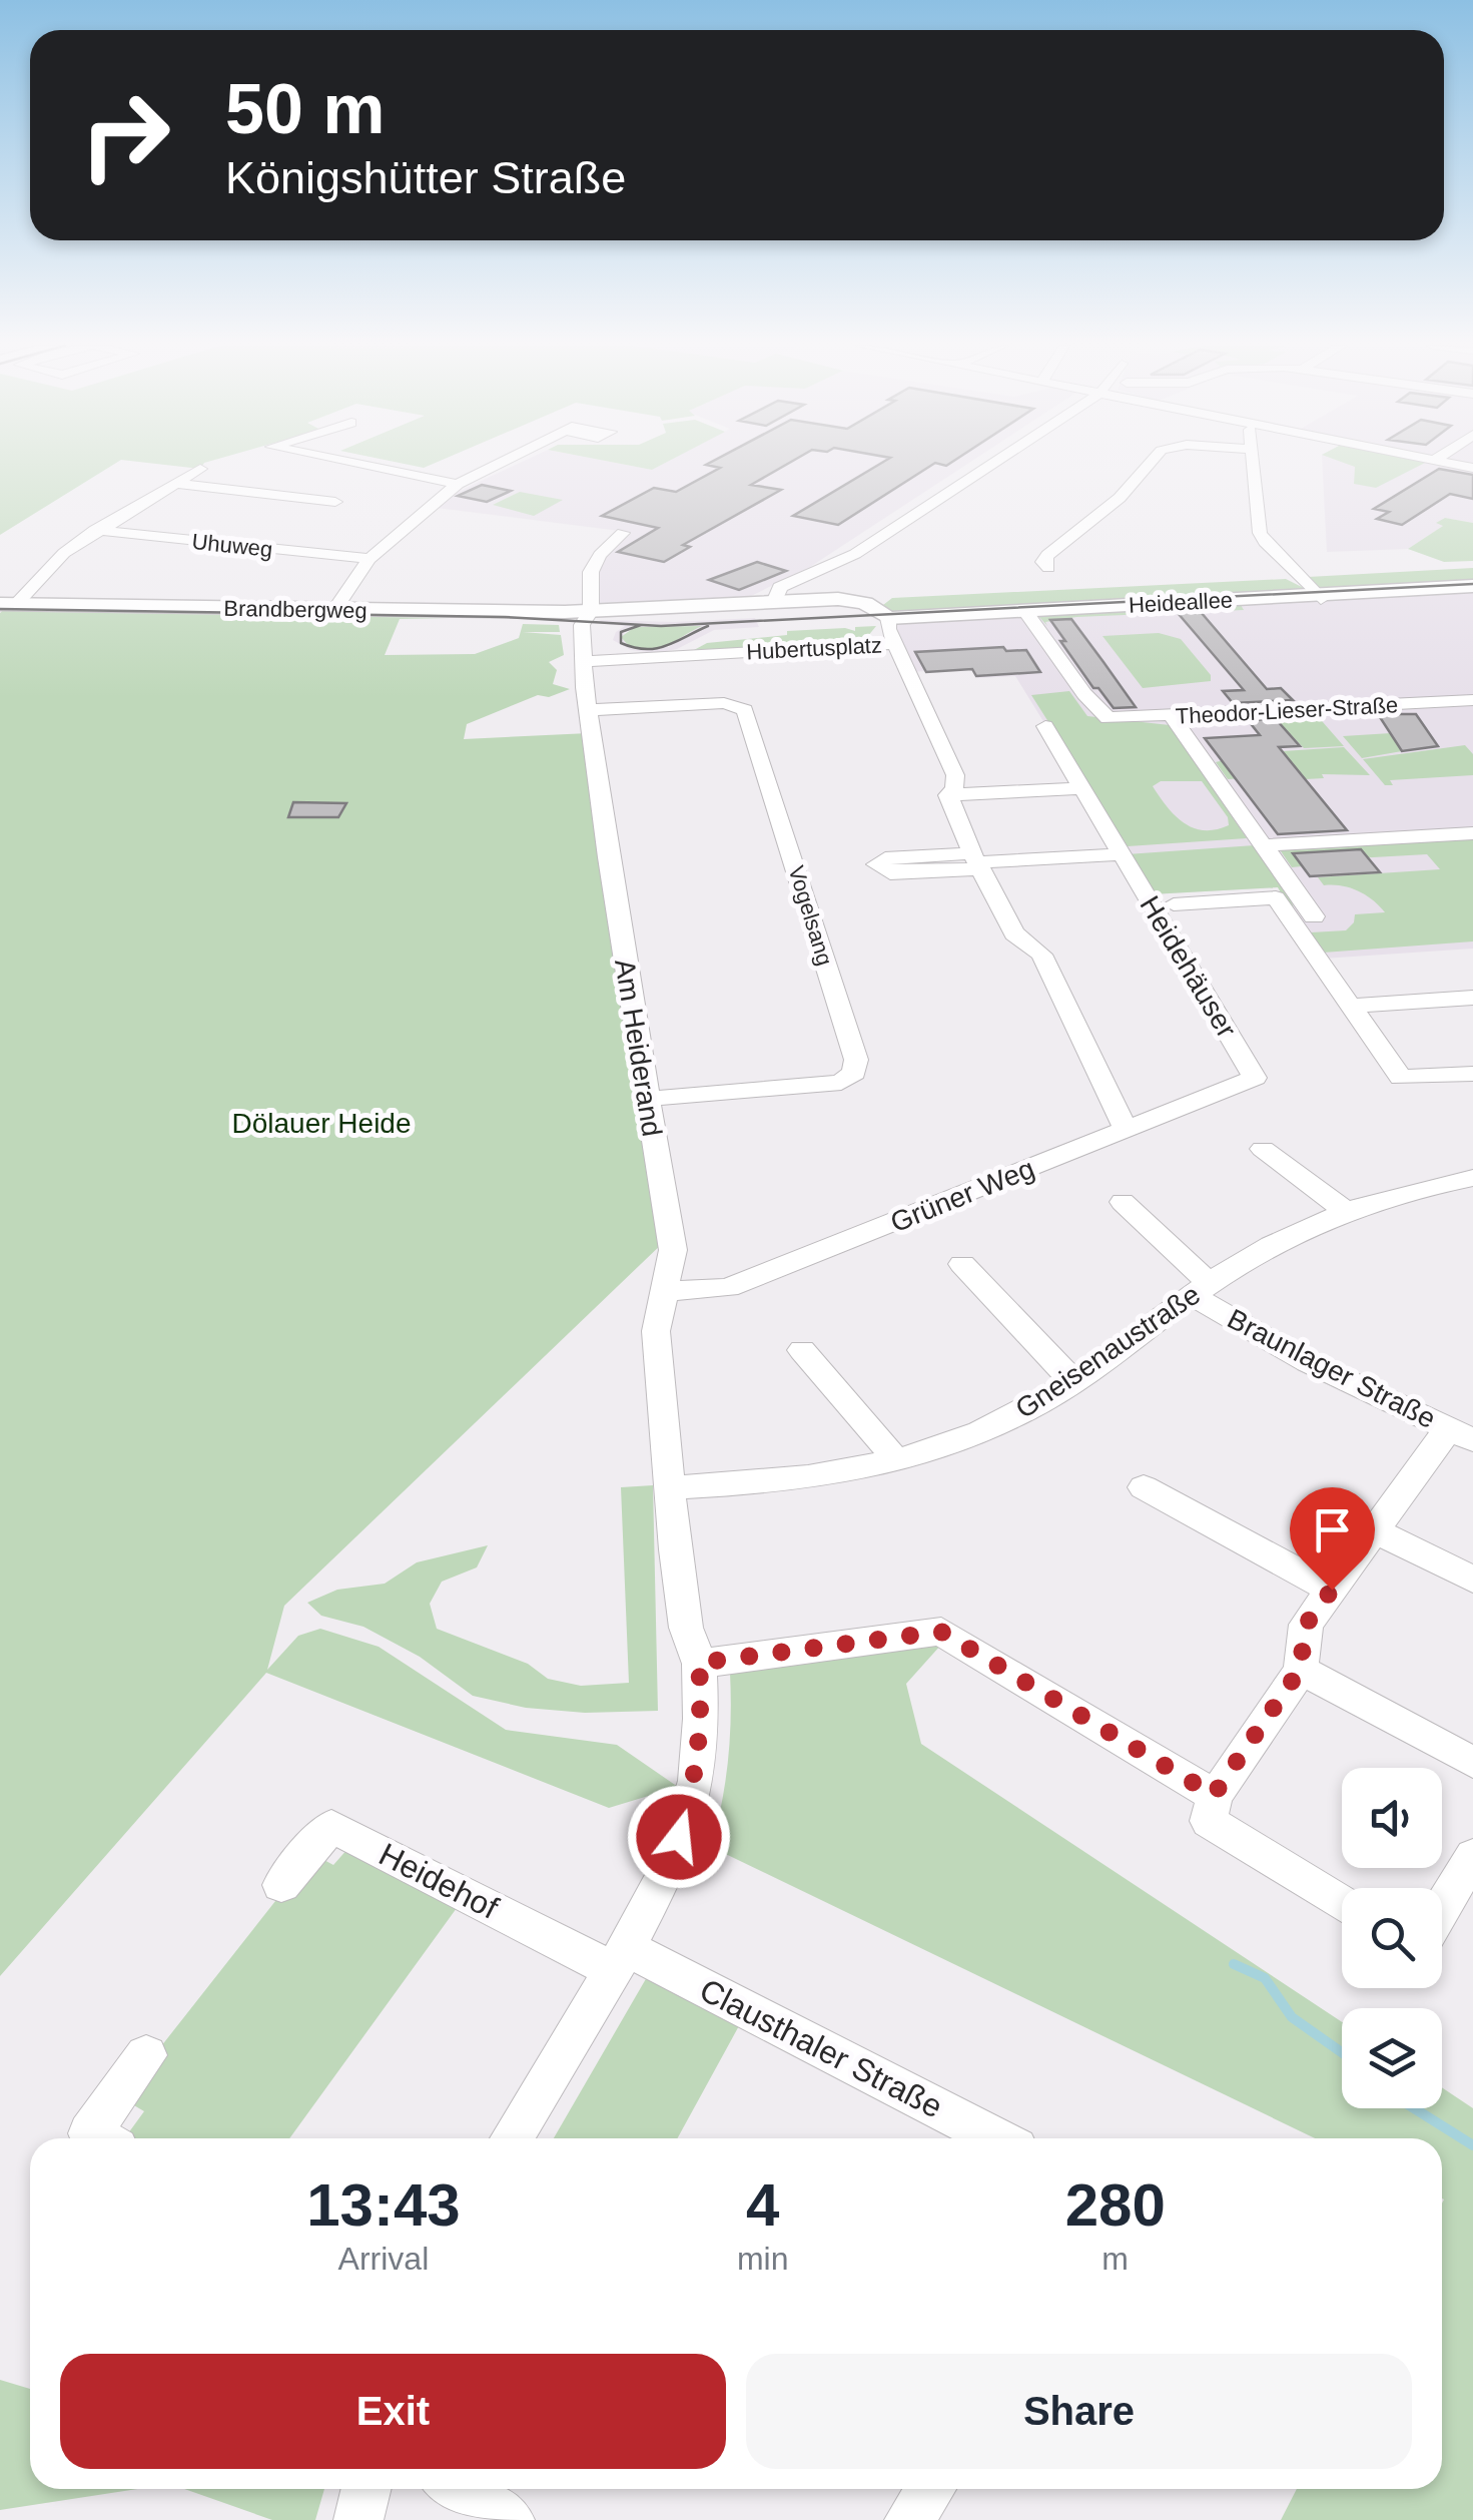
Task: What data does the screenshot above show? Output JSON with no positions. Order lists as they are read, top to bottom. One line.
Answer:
{"streets":{"main road":["Heideallee","Brandbergweg","Hubertusplatz"],"street":["Uhuweg","Theodor-Lieser-Straße","Vogelsang","Heidehäuser","Am Heiderand","Grüner Weg","Gneisenaustraße","Braunlager Straße","Heidehof","Clausthaler Straße"]},"crossings":[["Heideallee","Hubertusplatz"],["Heideallee","Theodor-Lieser-Straße"],["Brandbergweg","Hubertusplatz"],["Brandbergweg","Am Heiderand"],["Hubertusplatz","Am Heiderand"],["Vogelsang","Am Heiderand"],["Heidehäuser","Grüner Weg"],["Am Heiderand","Grüner Weg"],["Am Heiderand","Gneisenaustraße"],["Am Heiderand","Heidehof"],["Am Heiderand","Clausthaler Straße"],["Gneisenaustraße","Braunlager Straße"],["Heidehof","Clausthaler Straße"]],"parks":["Dölauer Heide"],"page":{"turn":["50 m","Königshütter Straße"],"eta":["13:43","Arrival","4","min","280","m"],"buttons":["Exit","Share"]}}
